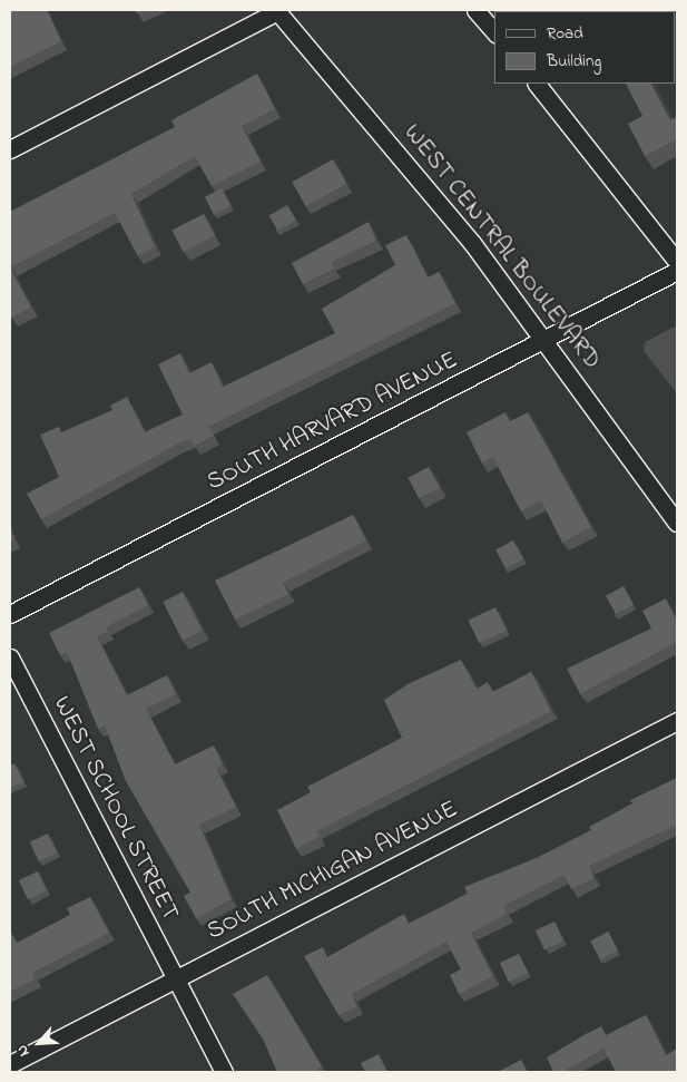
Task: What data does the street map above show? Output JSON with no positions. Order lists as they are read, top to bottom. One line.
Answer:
{"streets":{"street":["WEST CENTRAL BOULEVARD","SOUTH HARVARD AVENUE","WEST SCHOOL STREET","SOUTH MICHIGAN AVENUE"]},"crossings":[["WEST CENTRAL BOULEVARD","SOUTH HARVARD AVENUE"],["WEST SCHOOL STREET","SOUTH MICHIGAN AVENUE"]],"legend":["Road","Building"],"north":"bottom left"}
